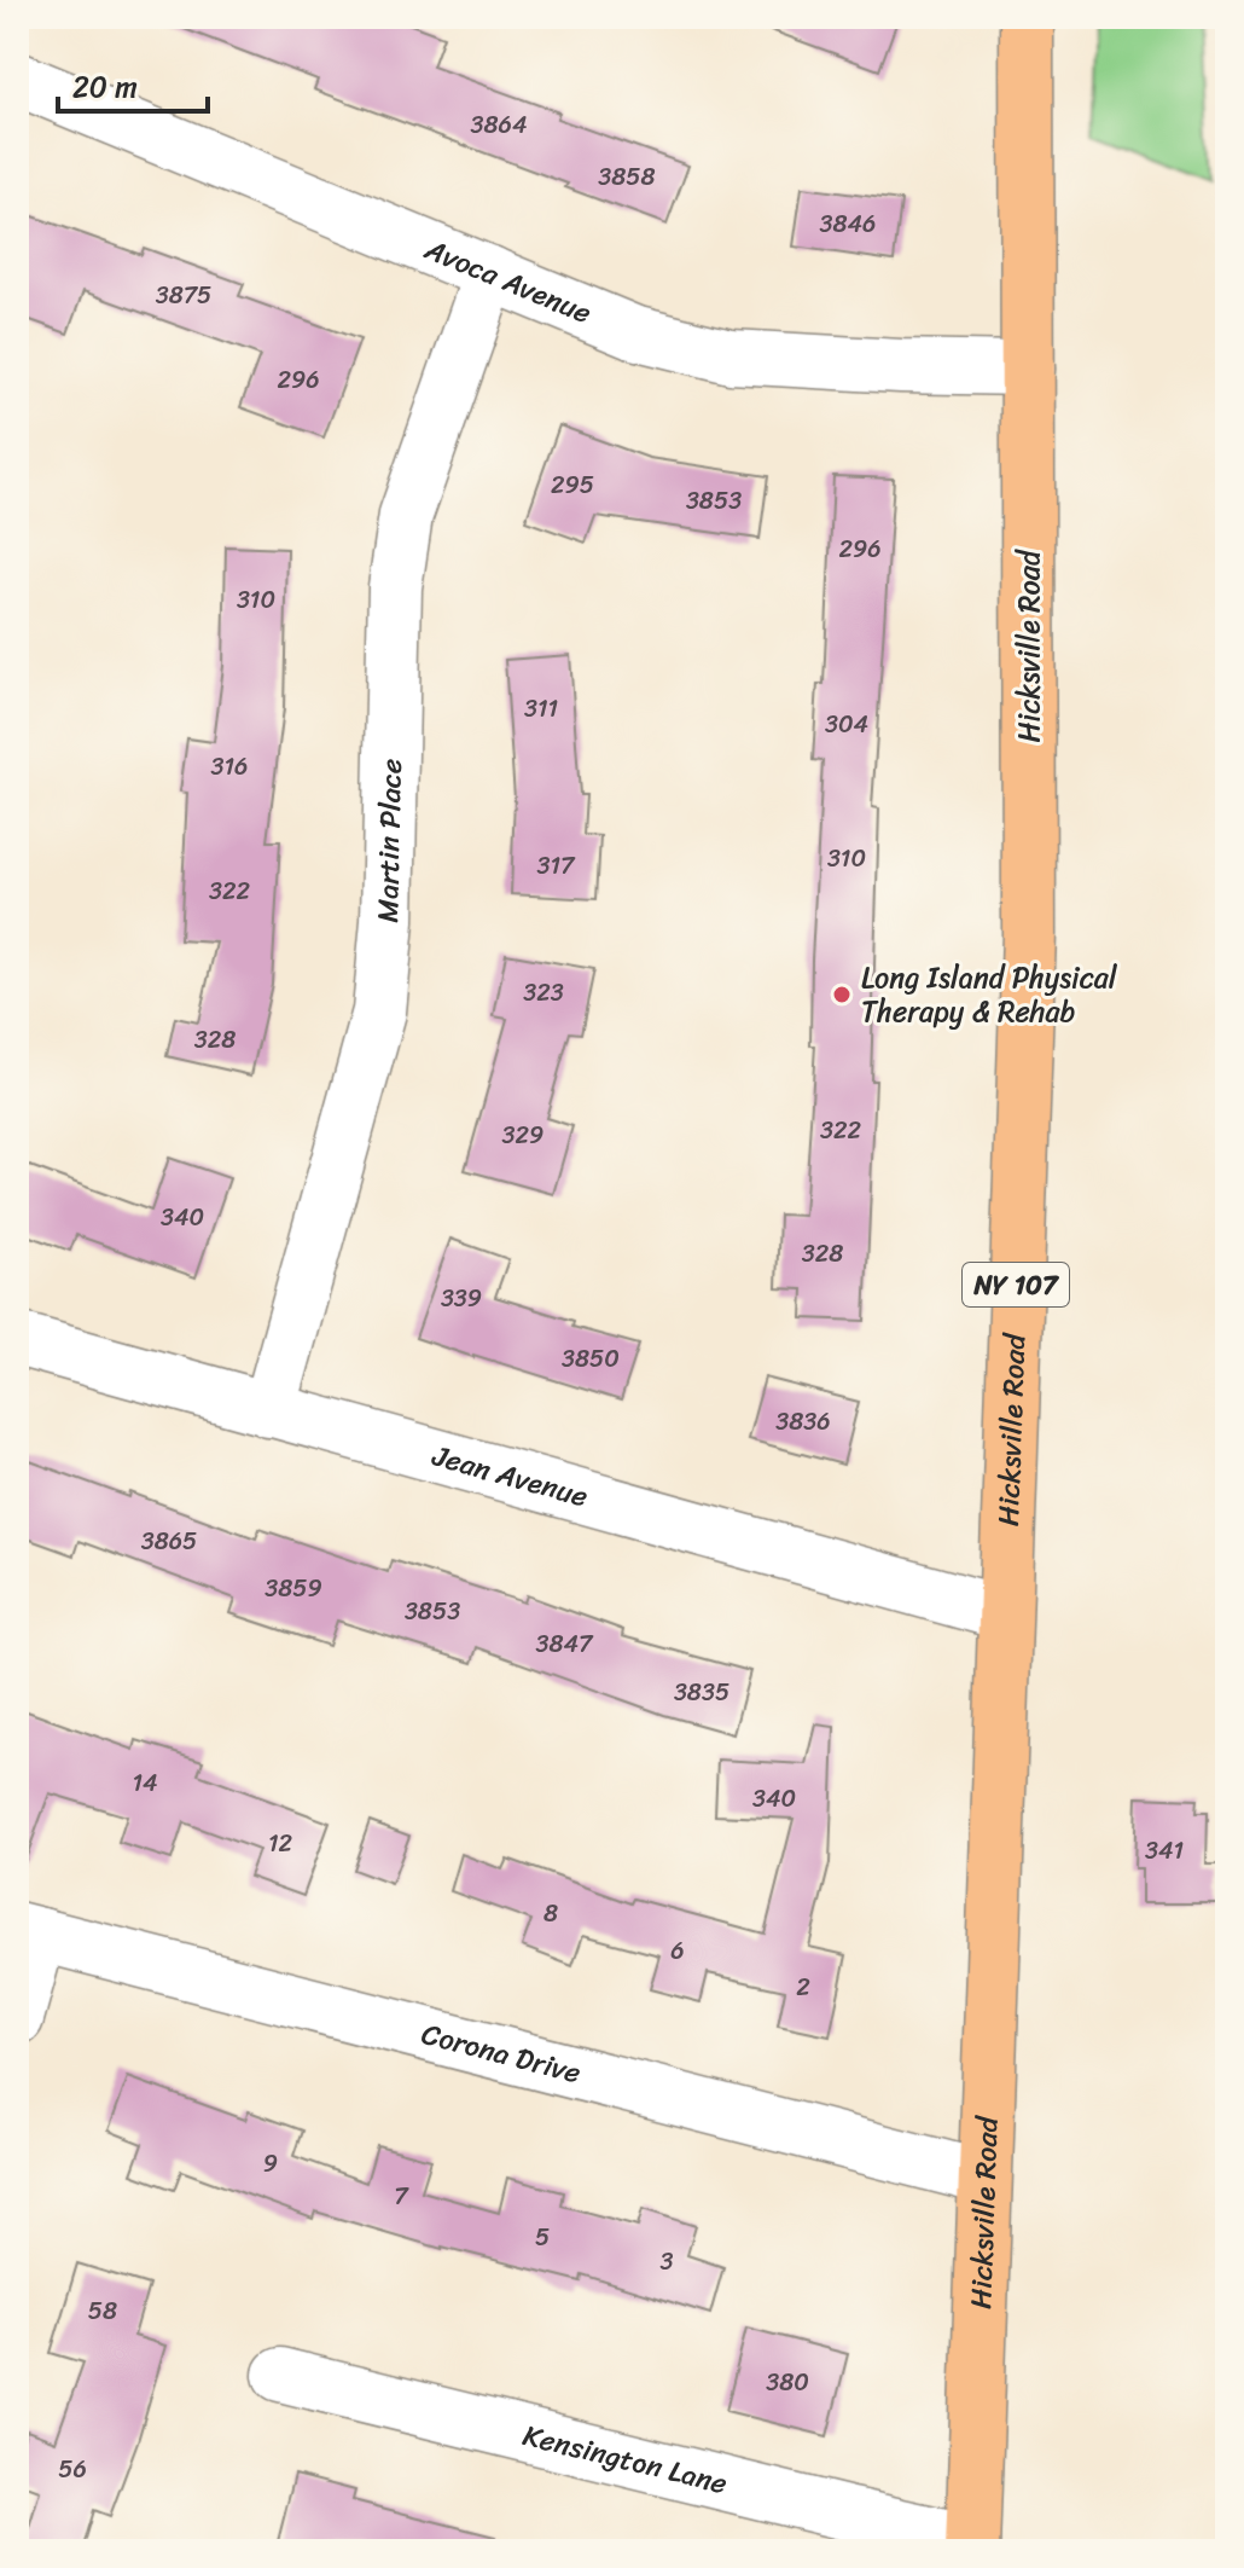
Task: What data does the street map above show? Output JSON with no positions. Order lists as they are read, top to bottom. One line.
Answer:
{"streets":{"main road":["Hicksville Road","NY 107"],"street":["Avoca Avenue","Martin Place","Jean Avenue","Corona Drive","Kensington Lane"]},"crossings":[["Avoca Avenue","Hicksville Road"],["Avoca Avenue","Martin Place"],["Hicksville Road","Jean Avenue"],["Hicksville Road","Corona Drive"],["Hicksville Road","Kensington Lane"],["Martin Place","Jean Avenue"]],"places":["Long Island Physical Therapy & Rehab"],"house_numbers":["3864","3858","3846","3875","296","295","3853","296","310","311","304","316","310","317","322","323","328","322","329","340","328","339","3850","3836","3865","3859","3853","3847","3835","14","340","12","341","8","6","2","9","7","5","3","58","380","56"],"scale_bar":"20 m"}
